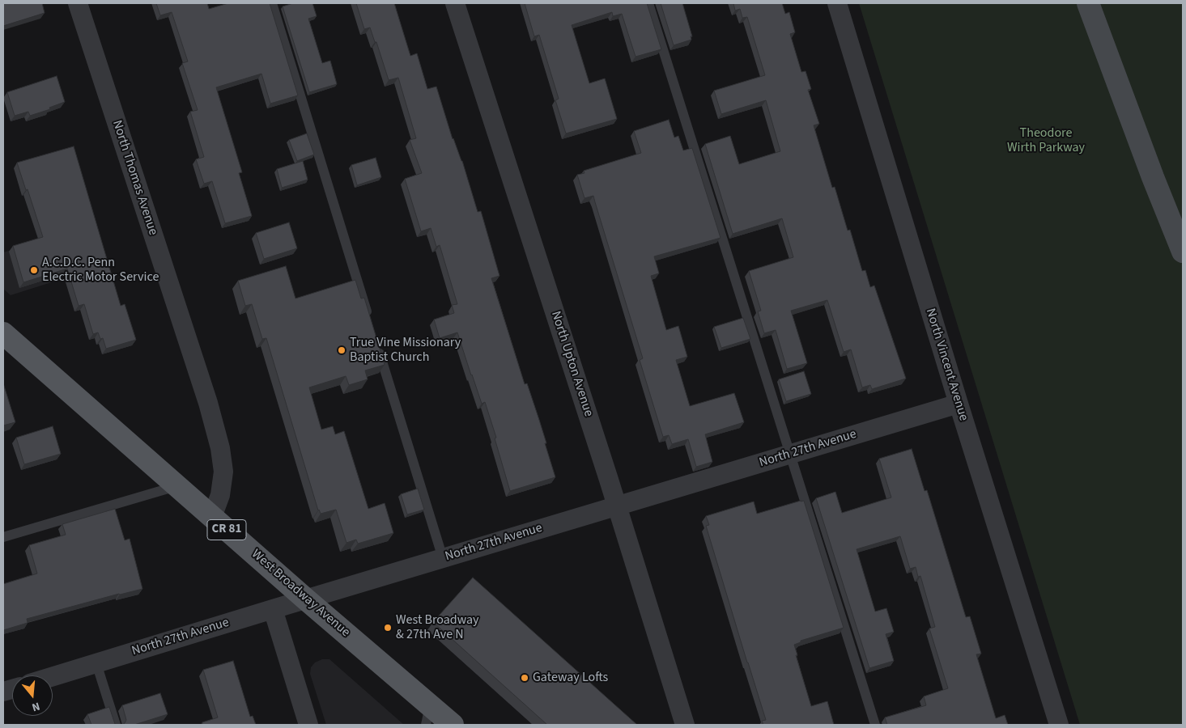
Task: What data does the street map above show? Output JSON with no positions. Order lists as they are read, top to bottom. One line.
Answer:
{"streets":{"main road":["CR 81","West Broadway Avenue"],"street":["North Thomas Avenue","North Upton Avenue","North Vincent Avenue","North 27th Avenue"]},"crossings":[["North Thomas Avenue","West Broadway Avenue"],["North Upton Avenue","North 27th Avenue"],["North Vincent Avenue","North 27th Avenue"],["North 27th Avenue","West Broadway Avenue"]],"parks":["Theodore Wirth Parkway"],"places":["A.C.D.C. Penn Electric Motor Service","True Vine Missionary Baptist Church","West Broadway & 27th Ave N","Gateway Lofts"],"north":"bottom"}
